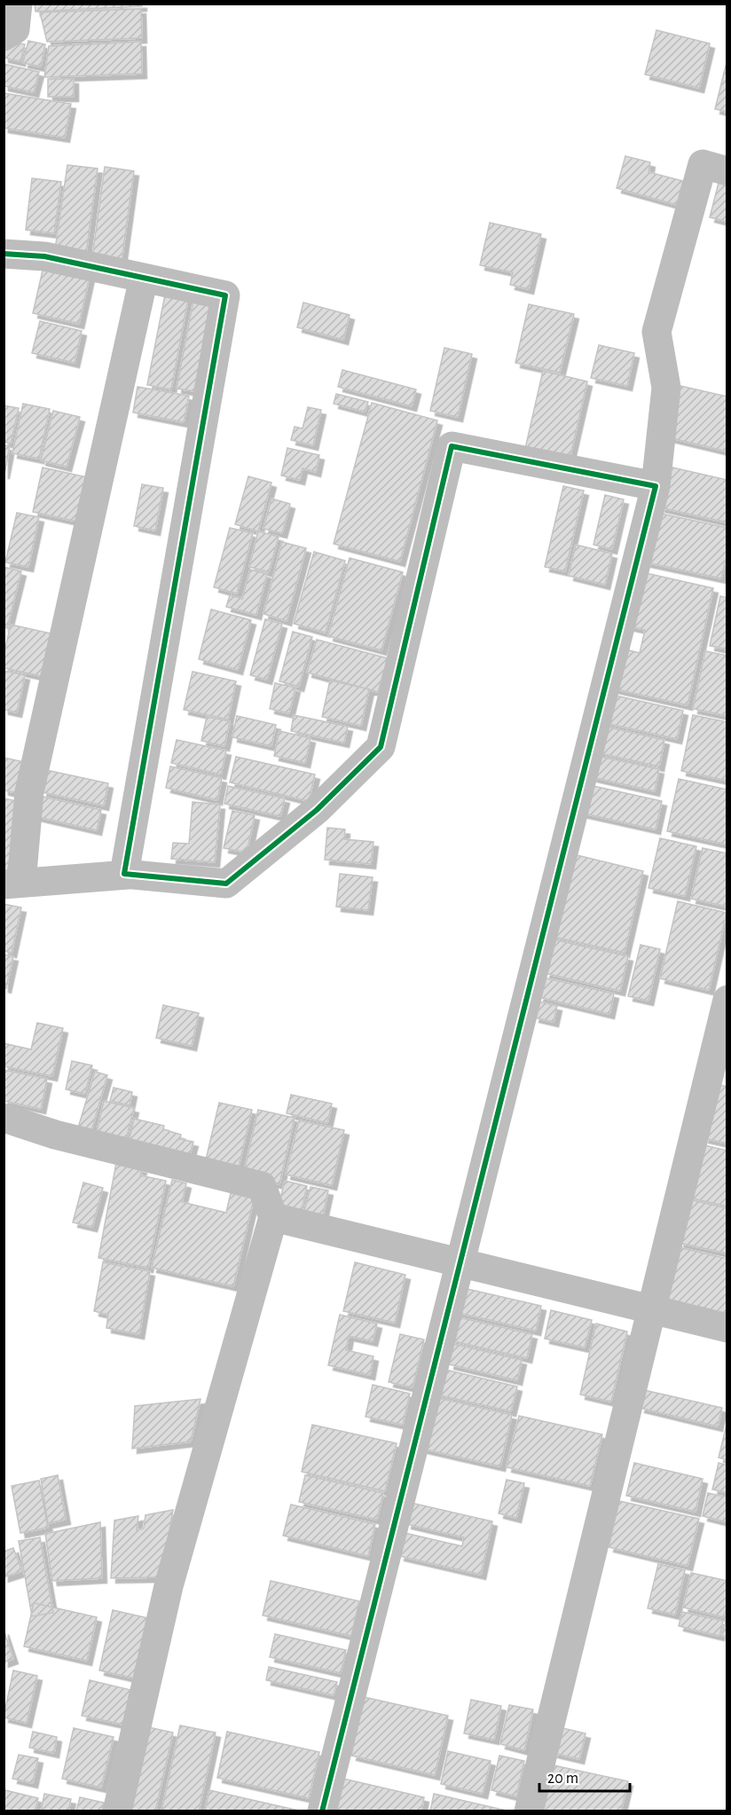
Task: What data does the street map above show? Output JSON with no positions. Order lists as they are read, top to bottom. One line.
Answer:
{"scale_bar":"20 m"}
